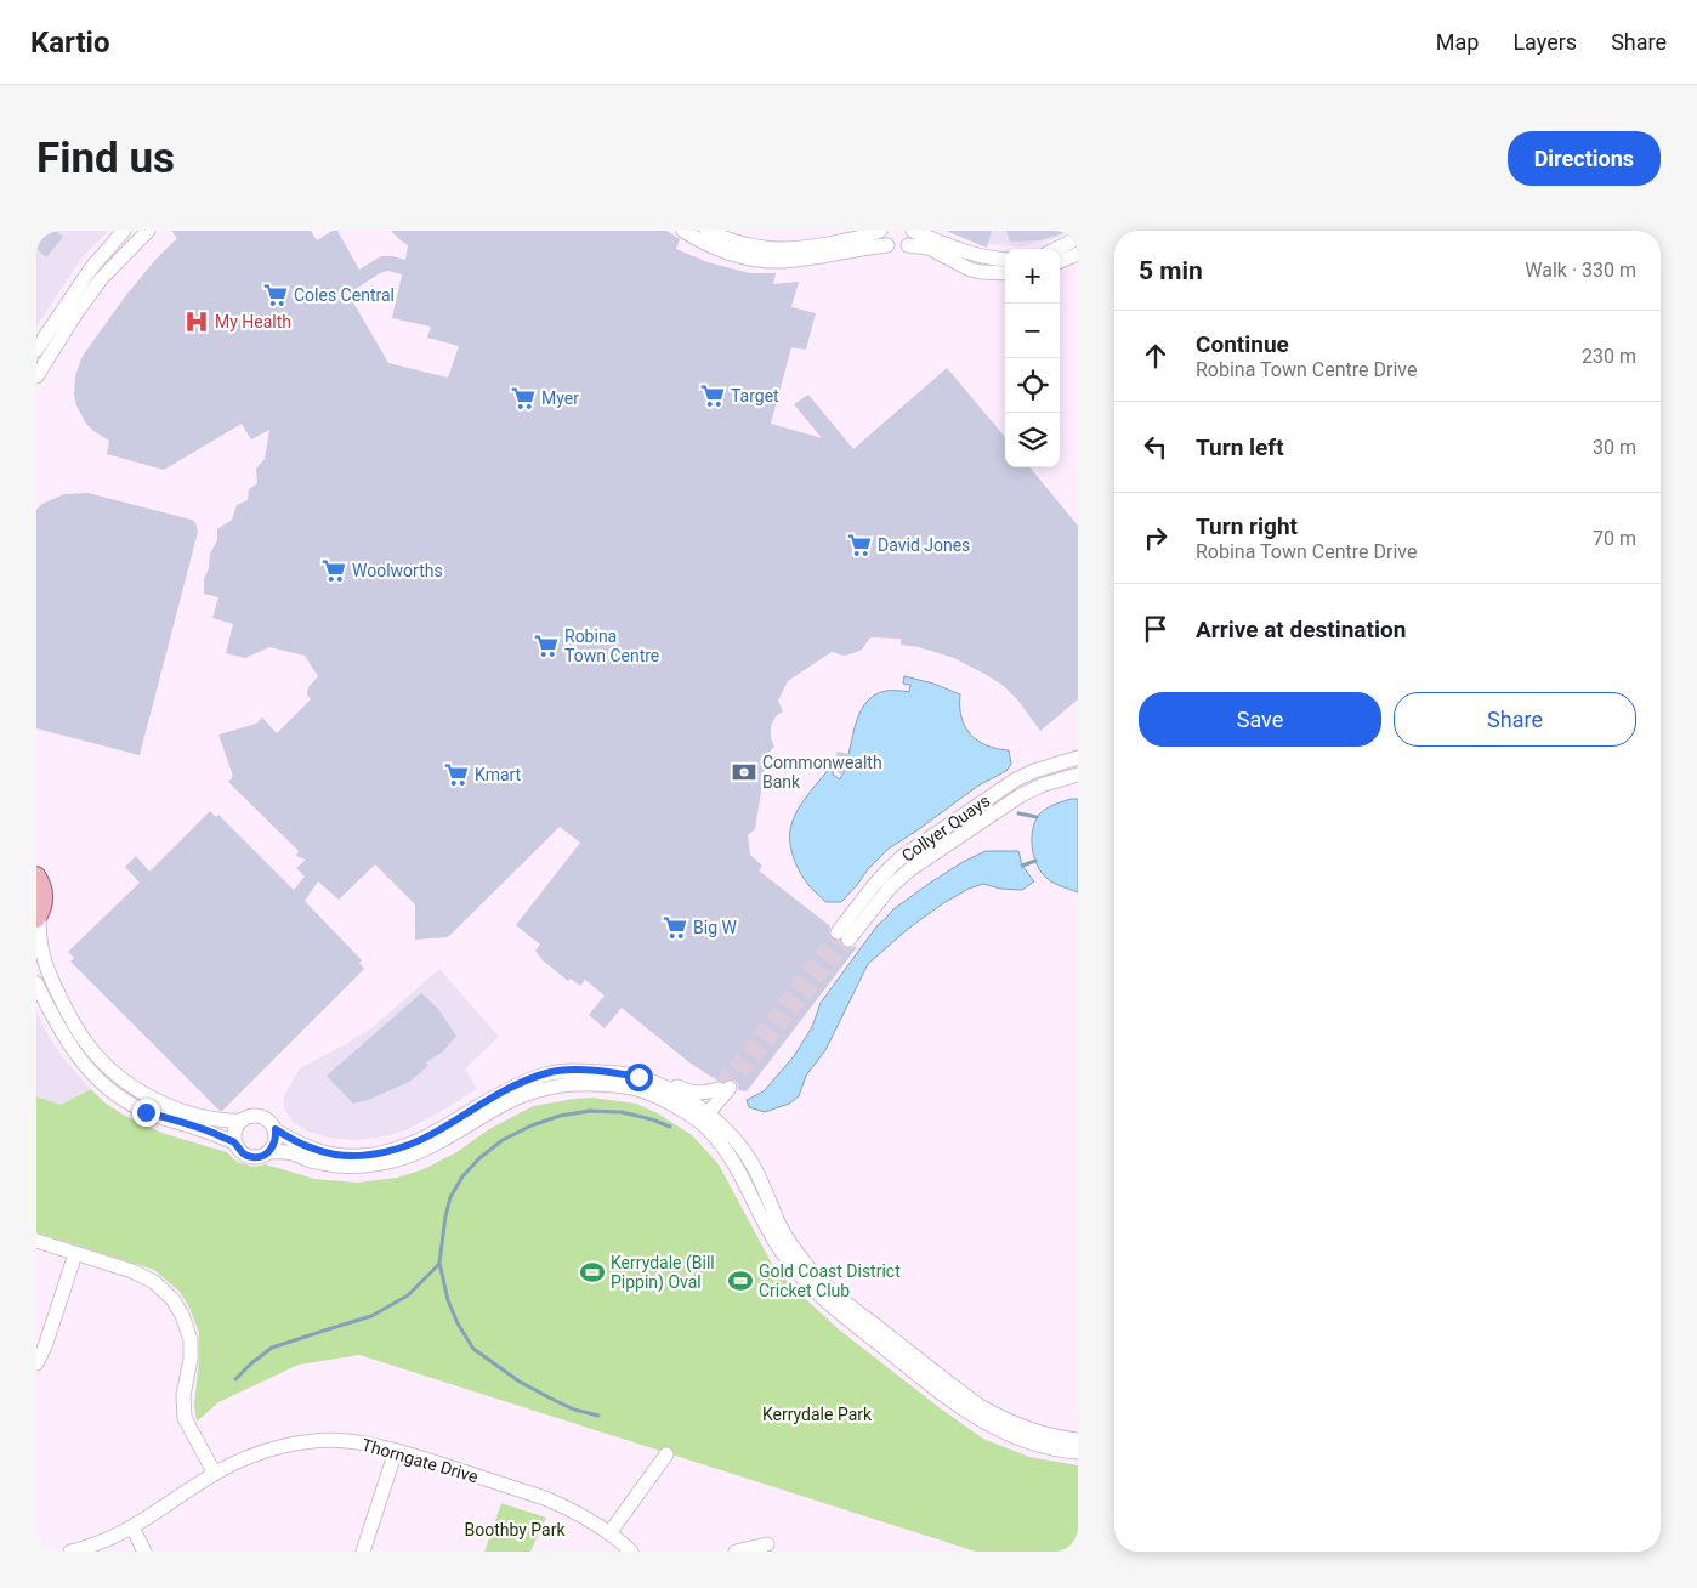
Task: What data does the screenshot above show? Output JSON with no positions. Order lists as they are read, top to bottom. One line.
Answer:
{"streets":{"street":["Collyer Quays","Thorngate Drive"]},"parks":["Kerrydale Park","Boothby Park"],"places":{"supermarket":["Coles Central","Target","Myer","David Jones","Woolworths","Robina Town Centre","Kmart","Big W"],"hospital":["My Health"],"bank":["Commonwealth Bank"],"sports":["Kerrydale (Bill Pippin) Oval","Gold Coast District Cricket Club"]},"page":{"header":"Kartio","nav":["Map","Layers","Share"],"buttons":["Directions",["Save","Share"]],"title":"Find us","heading":["5 min","Walk · 330 m"],"map_buttons":["+","−"],"list":[["Continue","Robina Town Centre Drive","230 m"],["Turn left","30 m"],["Turn right","Robina Town Centre Drive","70 m"],"Arrive at destination"]}}
